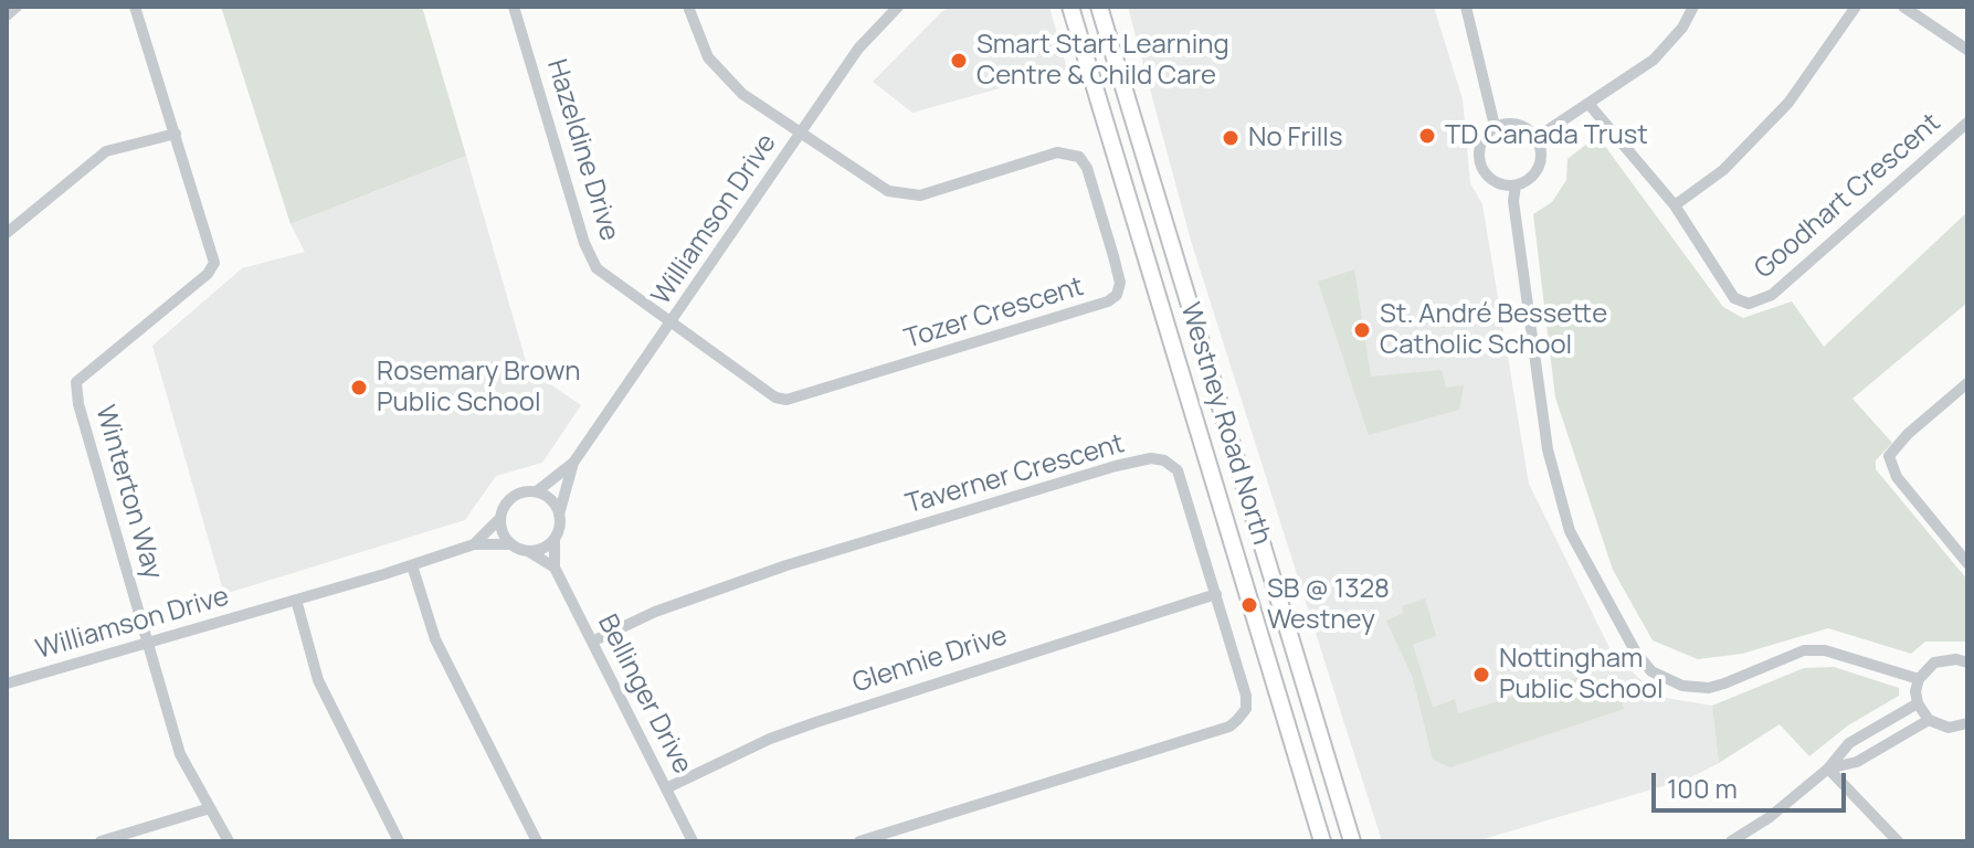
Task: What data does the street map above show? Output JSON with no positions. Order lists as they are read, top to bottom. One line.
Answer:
{"streets":{"main road":["Westney Road North"],"street":["Hazeldine Drive","Goodhart Crescent","Williamson Drive","Tozer Crescent","Taverner Crescent","Winterton Way","Glennie Drive","Bellinger Drive"]},"crossings":[["Hazeldine Drive","Williamson Drive"],["Hazeldine Drive","Tozer Crescent"],["Williamson Drive","Tozer Crescent"],["Williamson Drive","Winterton Way"],["Williamson Drive","Bellinger Drive"],["Taverner Crescent","Glennie Drive"],["Taverner Crescent","Bellinger Drive"],["Glennie Drive","Bellinger Drive"]],"places":["Smart Start Learning Centre & Child Care","TD Canada Trust","No Frills","St. André Bessette Catholic School","Rosemary Brown Public School","SB @ 1328 Westney","Nottingham Public School"],"scale_bar":"100 m"}
